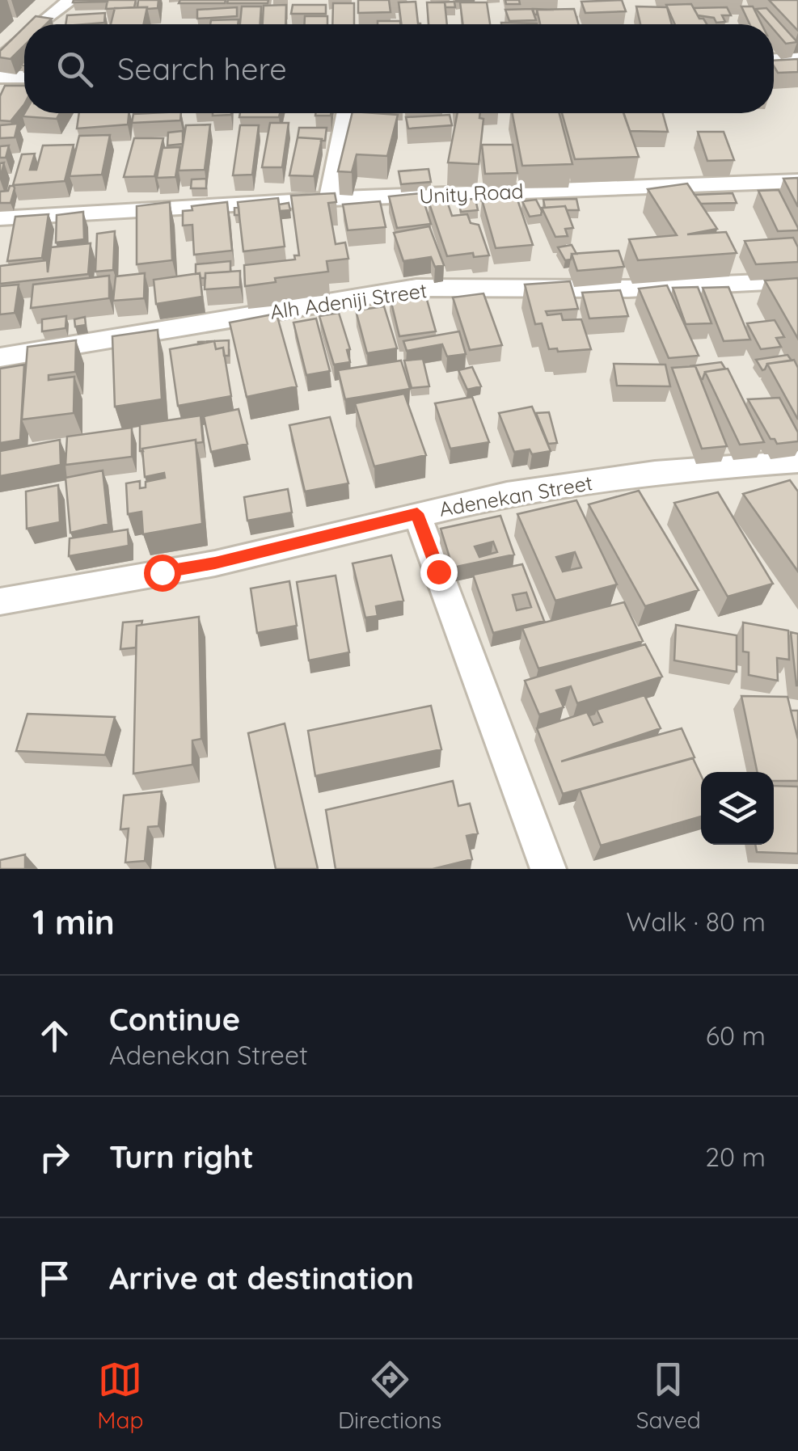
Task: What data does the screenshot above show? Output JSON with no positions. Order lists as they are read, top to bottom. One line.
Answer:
{"streets":{"street":["Unity Road","Alh Adeniji Street","Adenekan Street"]},"page":{"search":"Search here","heading":["1 min","Walk · 80 m"],"list":[["Continue","Adenekan Street","60 m"],["Turn right","20 m"],"Arrive at destination"],"nav":["Map","Directions","Saved"]}}
